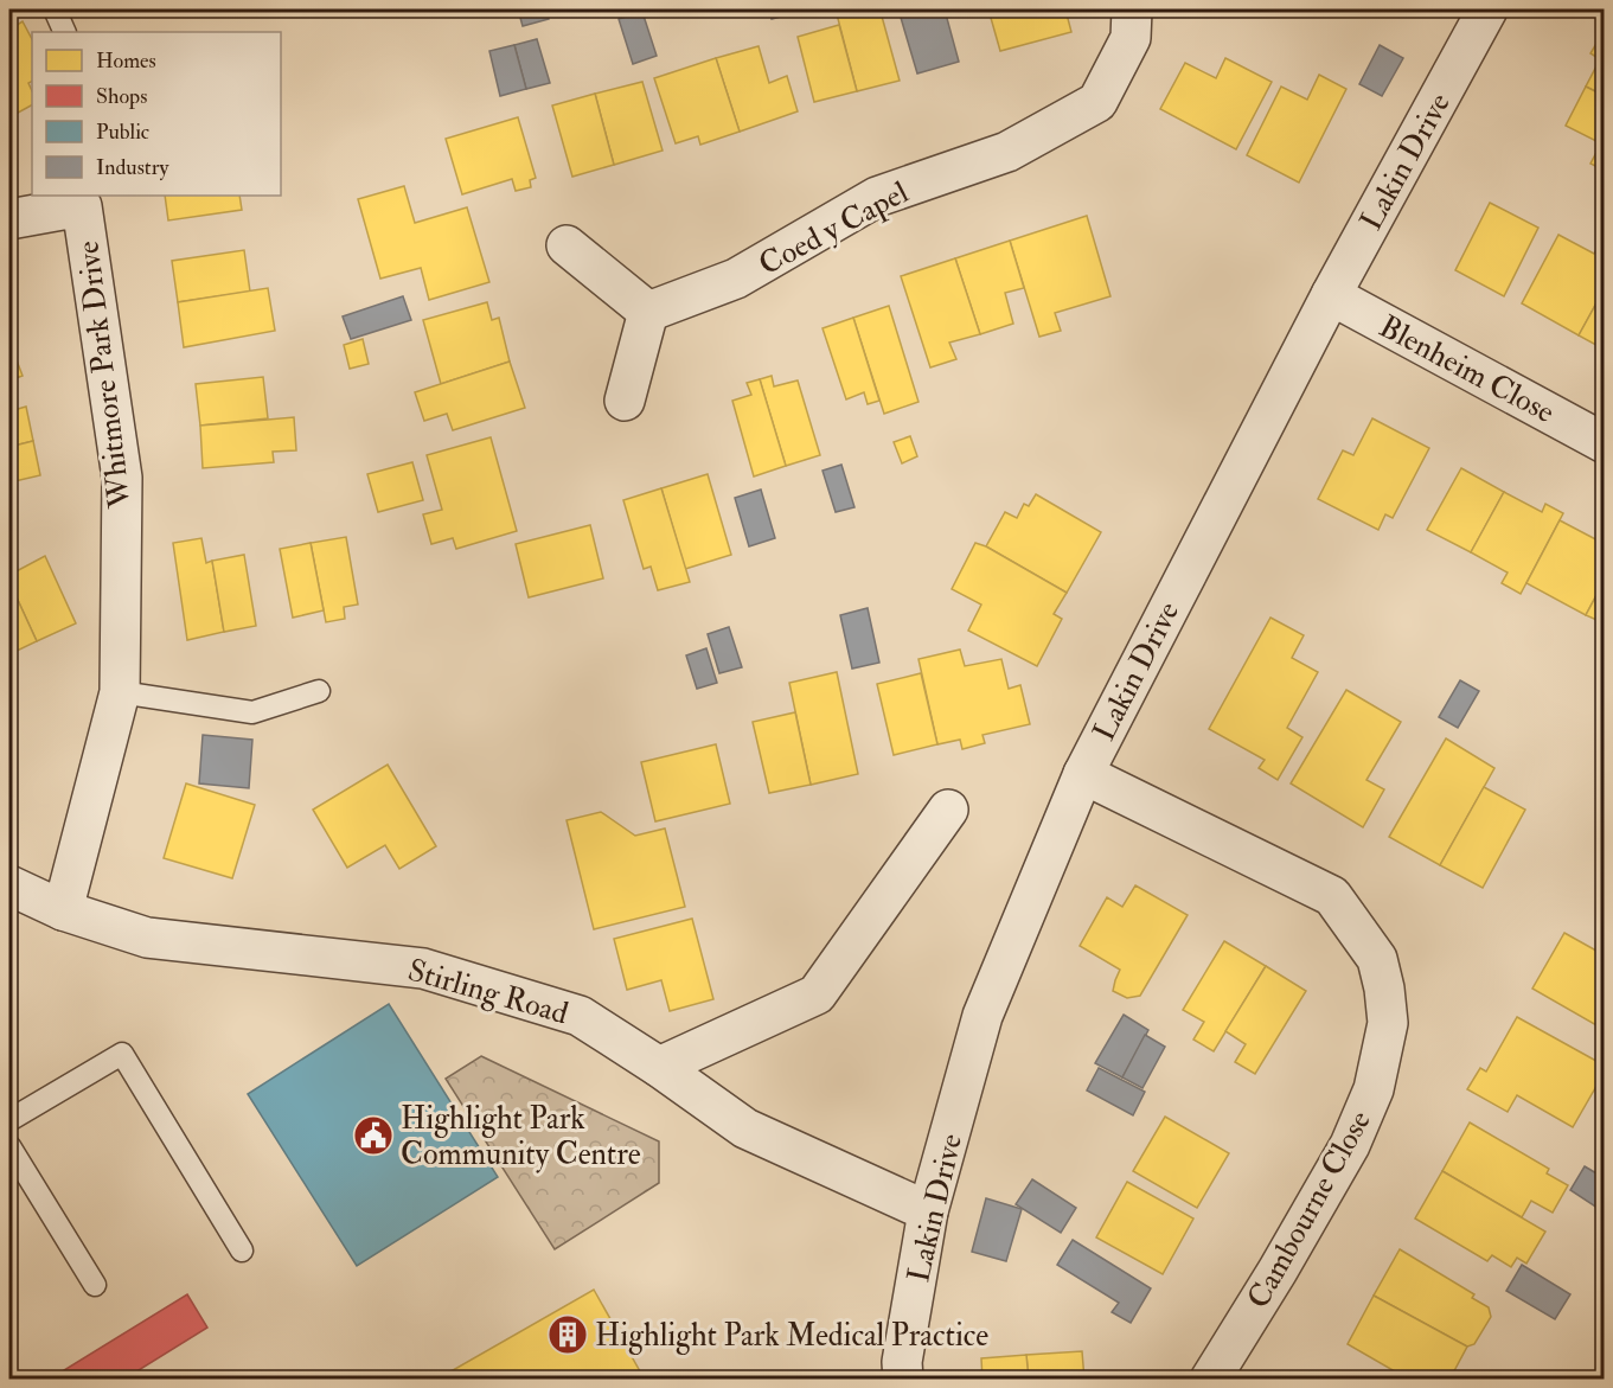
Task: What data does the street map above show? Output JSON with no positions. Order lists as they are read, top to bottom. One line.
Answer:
{"streets":{"street":["Lakin Drive","Coed y Capel","Blenheim Close","Whitmore Park Drive","Stirling Road","Cambourne Close"]},"crossings":[["Lakin Drive","Blenheim Close"],["Lakin Drive","Stirling Road"],["Lakin Drive","Cambourne Close"],["Whitmore Park Drive","Stirling Road"]],"places":{"public building":["Highlight Park Community Centre"],"building":["Highlight Park Medical Practice"]},"legend":["Homes","Shops","Public","Industry"]}
